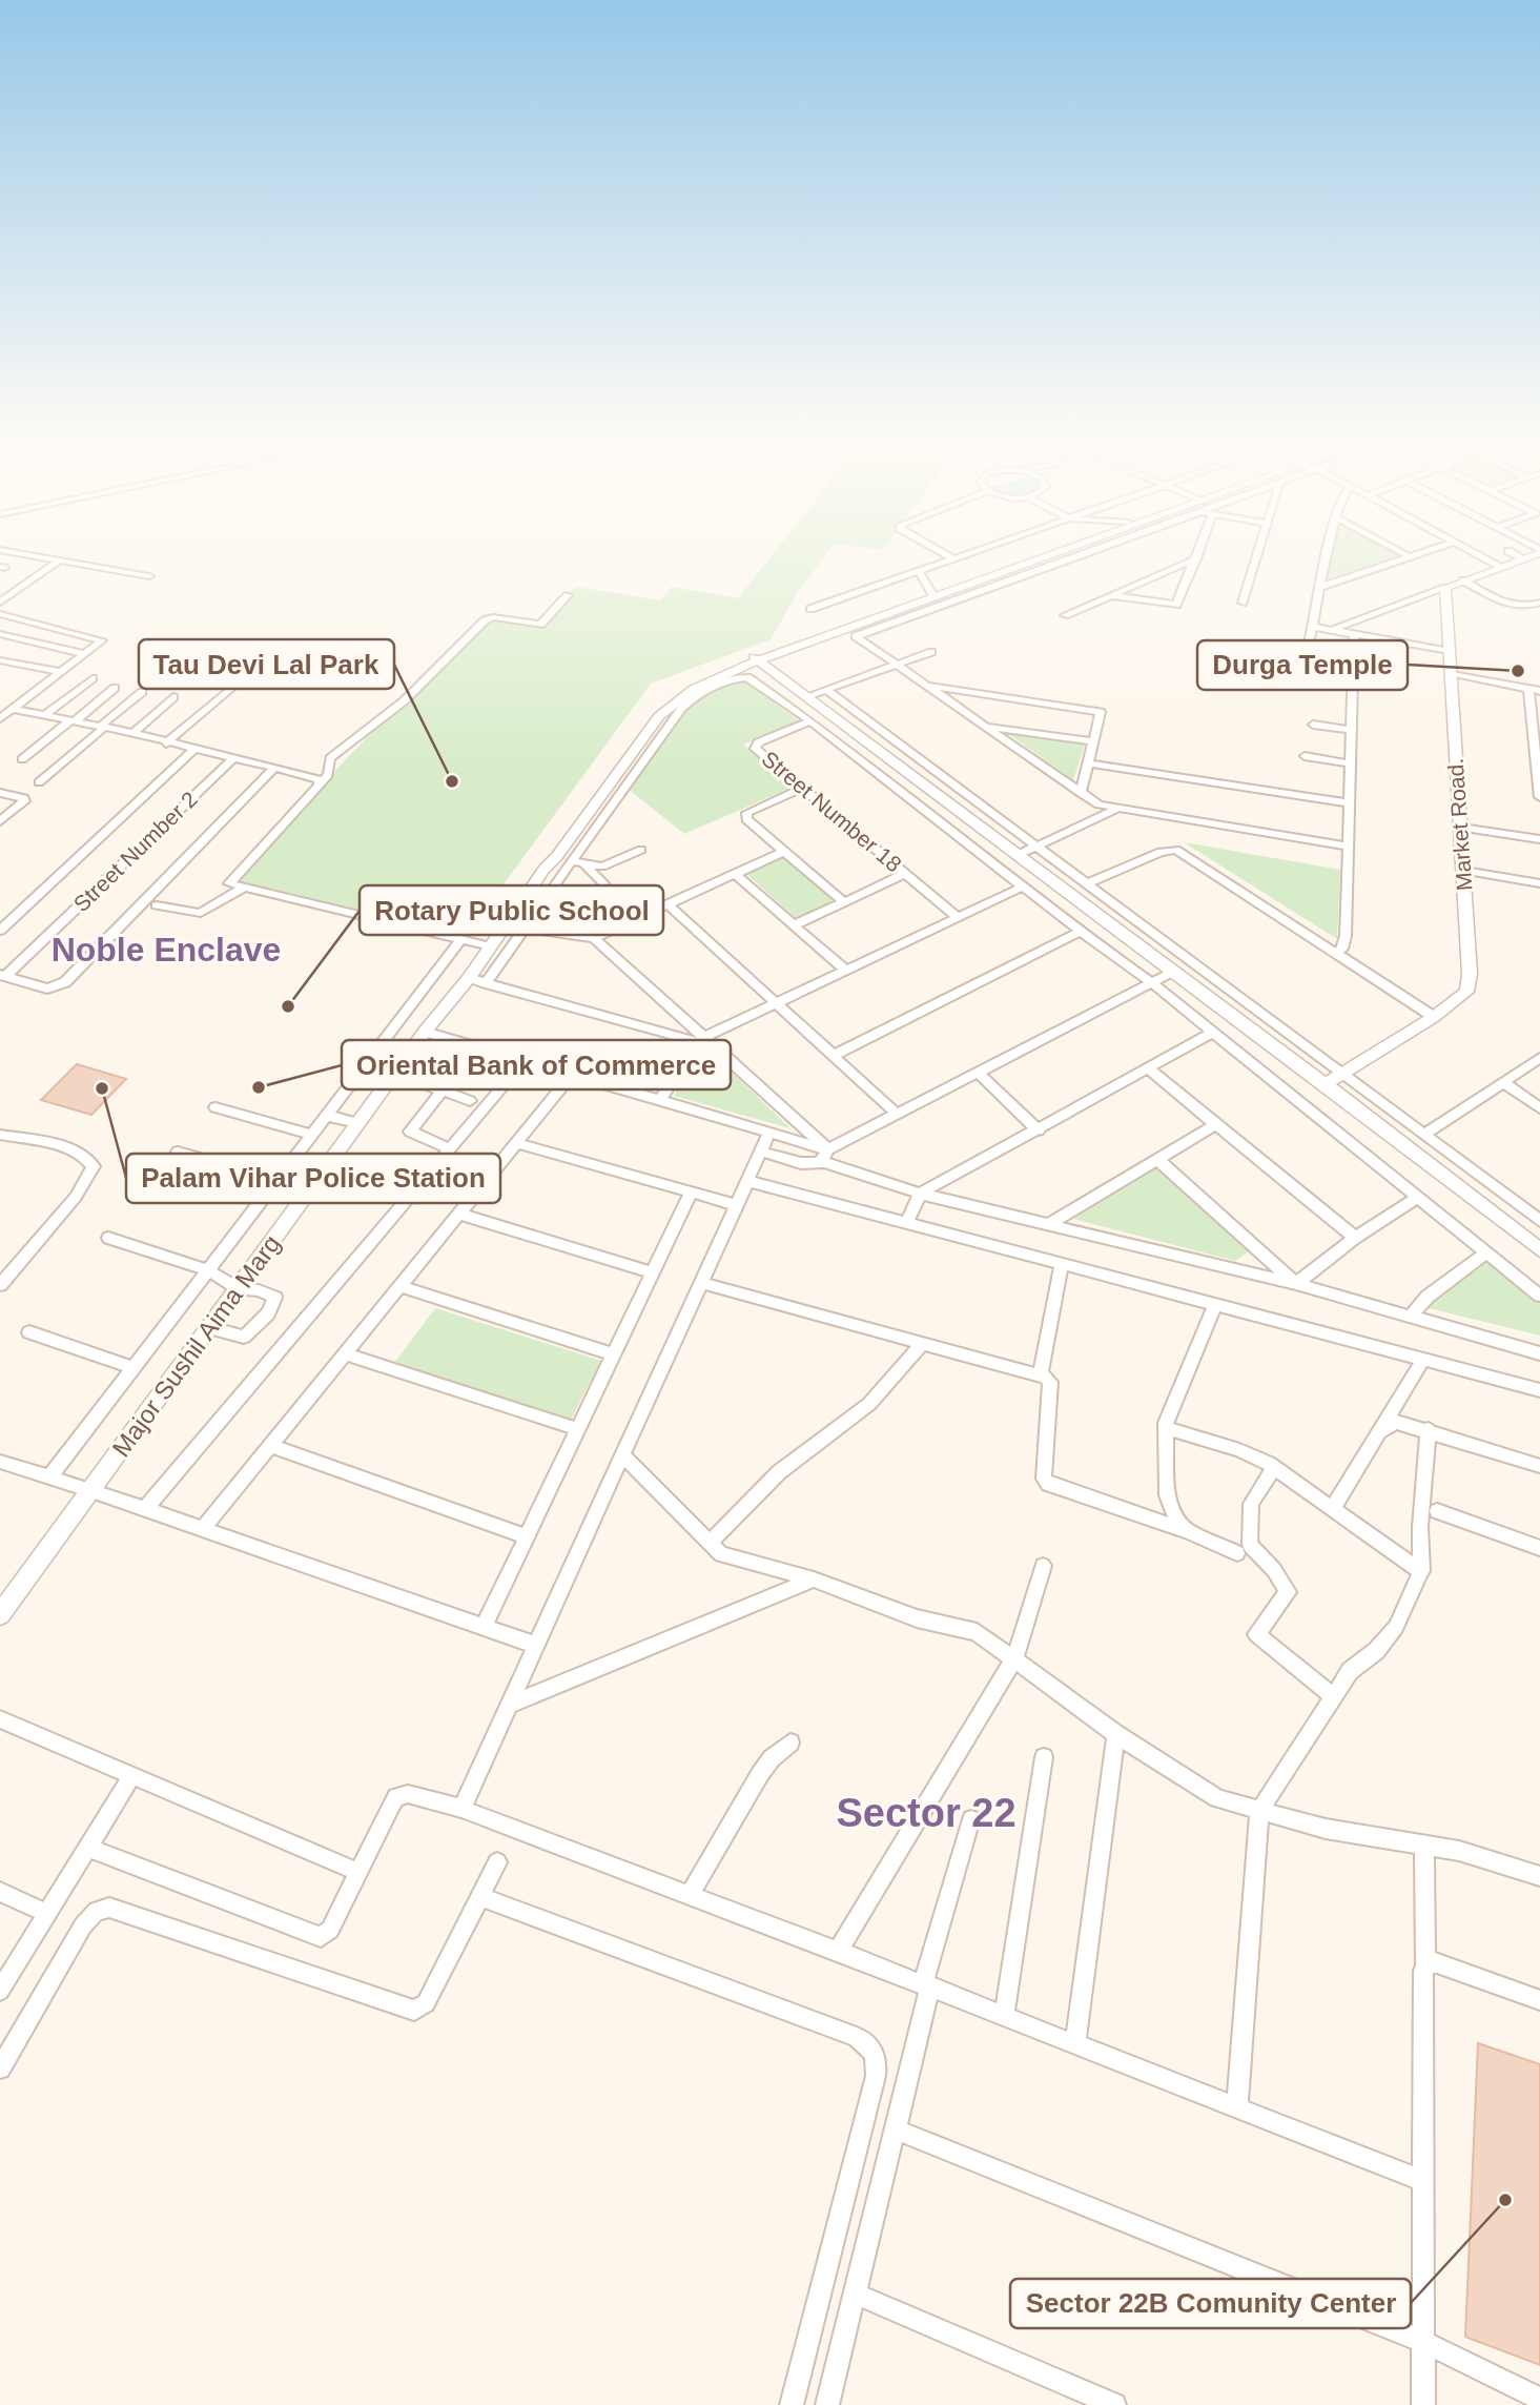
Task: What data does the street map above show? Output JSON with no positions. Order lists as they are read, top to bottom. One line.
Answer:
{"streets":{"street":["Street Number 18","Market Road.","Street Number 2","Major Sushil Aima Marg"]},"districts":["Noble Enclave","Sector 22"],"places":["Durga Temple","Tau Devi Lal Park","Rotary Public School","Oriental Bank of Commerce","Palam Vihar Police Station","Sector 22B Comunity Center"]}
